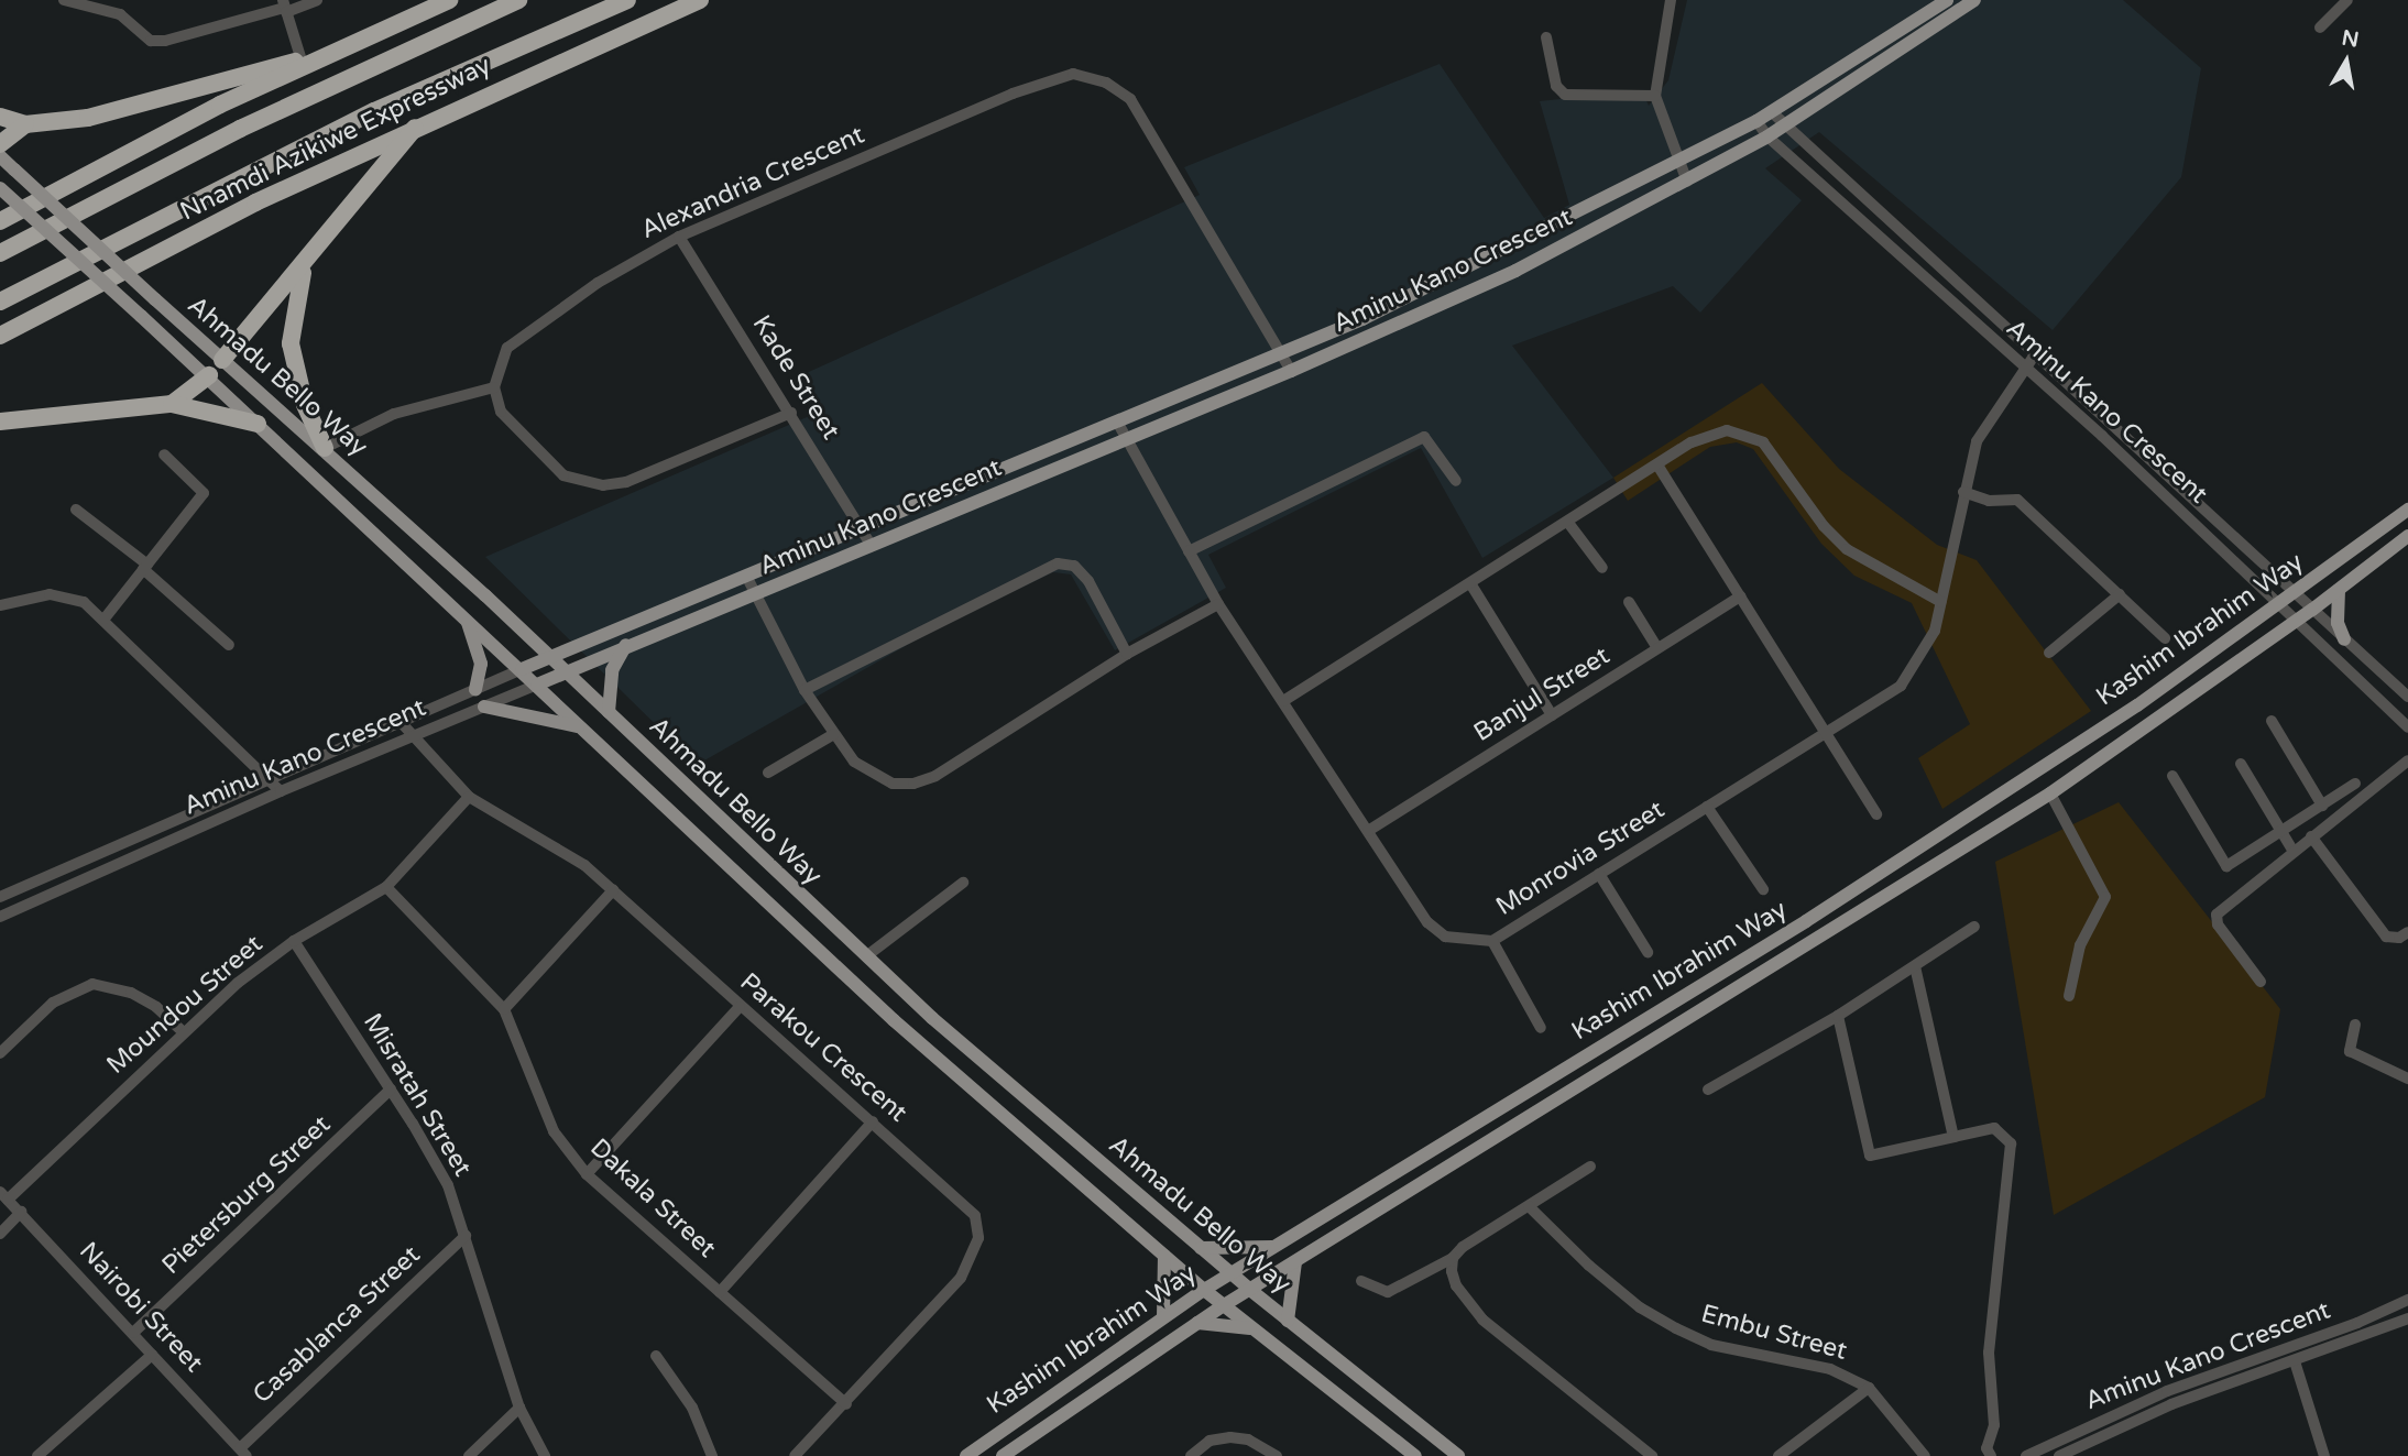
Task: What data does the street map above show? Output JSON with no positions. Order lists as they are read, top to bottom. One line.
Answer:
{"streets":{"highway":["Nnamdi Azikiwe Expressway"],"main road":["Aminu Kano Crescent","Ahmadu Bello Way","Kashim Ibrahim Way"],"street":["Alexandria Crescent","Kade Street","Banjul Street","Monrovia Street","Moundou Street","Parakou Crescent","Misratah Street","Pietersburg Street","Dakala Street","Nairobi Street","Casablanca Street","Embu Street"]},"crossings":[["Alexandria Crescent","Aminu Kano Crescent"],["Alexandria Crescent","Kade Street"],["Aminu Kano Crescent","Ahmadu Bello Way"],["Aminu Kano Crescent","Kade Street"],["Aminu Kano Crescent","Kashim Ibrahim Way"],["Aminu Kano Crescent","Monrovia Street"],["Aminu Kano Crescent","Parakou Crescent"],["Ahmadu Bello Way","Kashim Ibrahim Way"],["Banjul Street","Monrovia Street"],["Moundou Street","Parakou Crescent"],["Moundou Street","Misratah Street"],["Moundou Street","Dakala Street"],["Moundou Street","Nairobi Street"],["Parakou Crescent","Dakala Street"],["Misratah Street","Pietersburg Street"],["Misratah Street","Casablanca Street"],["Pietersburg Street","Nairobi Street"],["Nairobi Street","Casablanca Street"]],"north":"top"}
